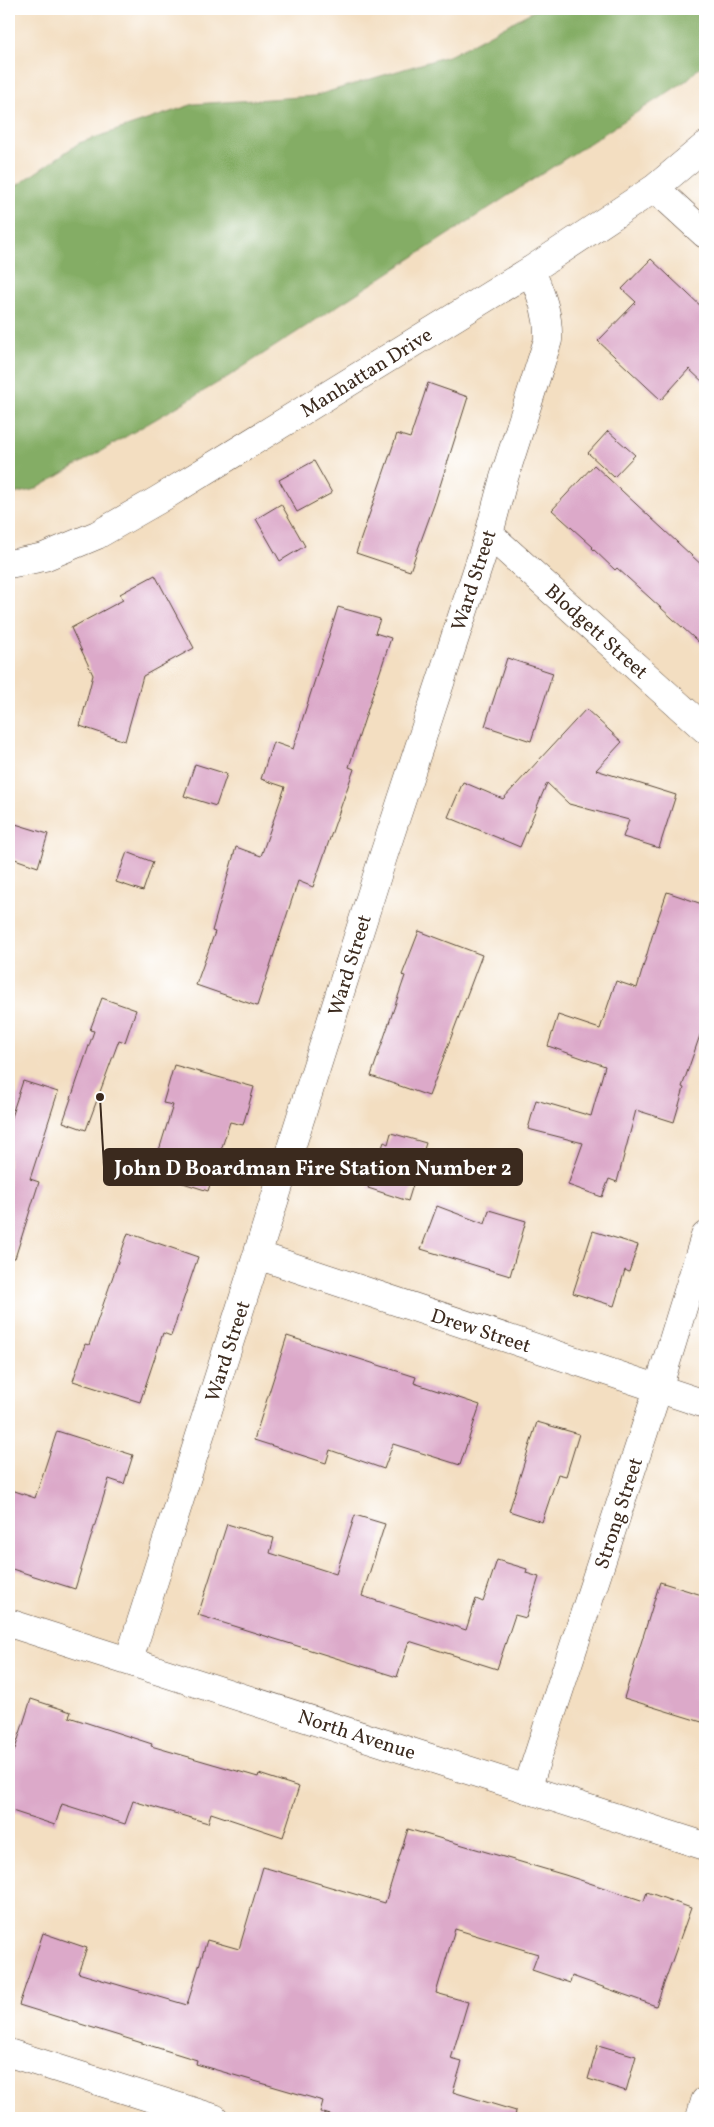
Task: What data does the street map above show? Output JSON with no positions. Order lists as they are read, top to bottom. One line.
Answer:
{"streets":{"street":["Manhattan Drive","Ward Street","Blodgett Street","Drew Street","Strong Street","North Avenue"]},"crossings":[["Manhattan Drive","Ward Street"],["Ward Street","Blodgett Street"],["Ward Street","Drew Street"],["Ward Street","North Avenue"],["Drew Street","Strong Street"],["Strong Street","North Avenue"]],"places":["John D Boardman Fire Station Number 2"]}
